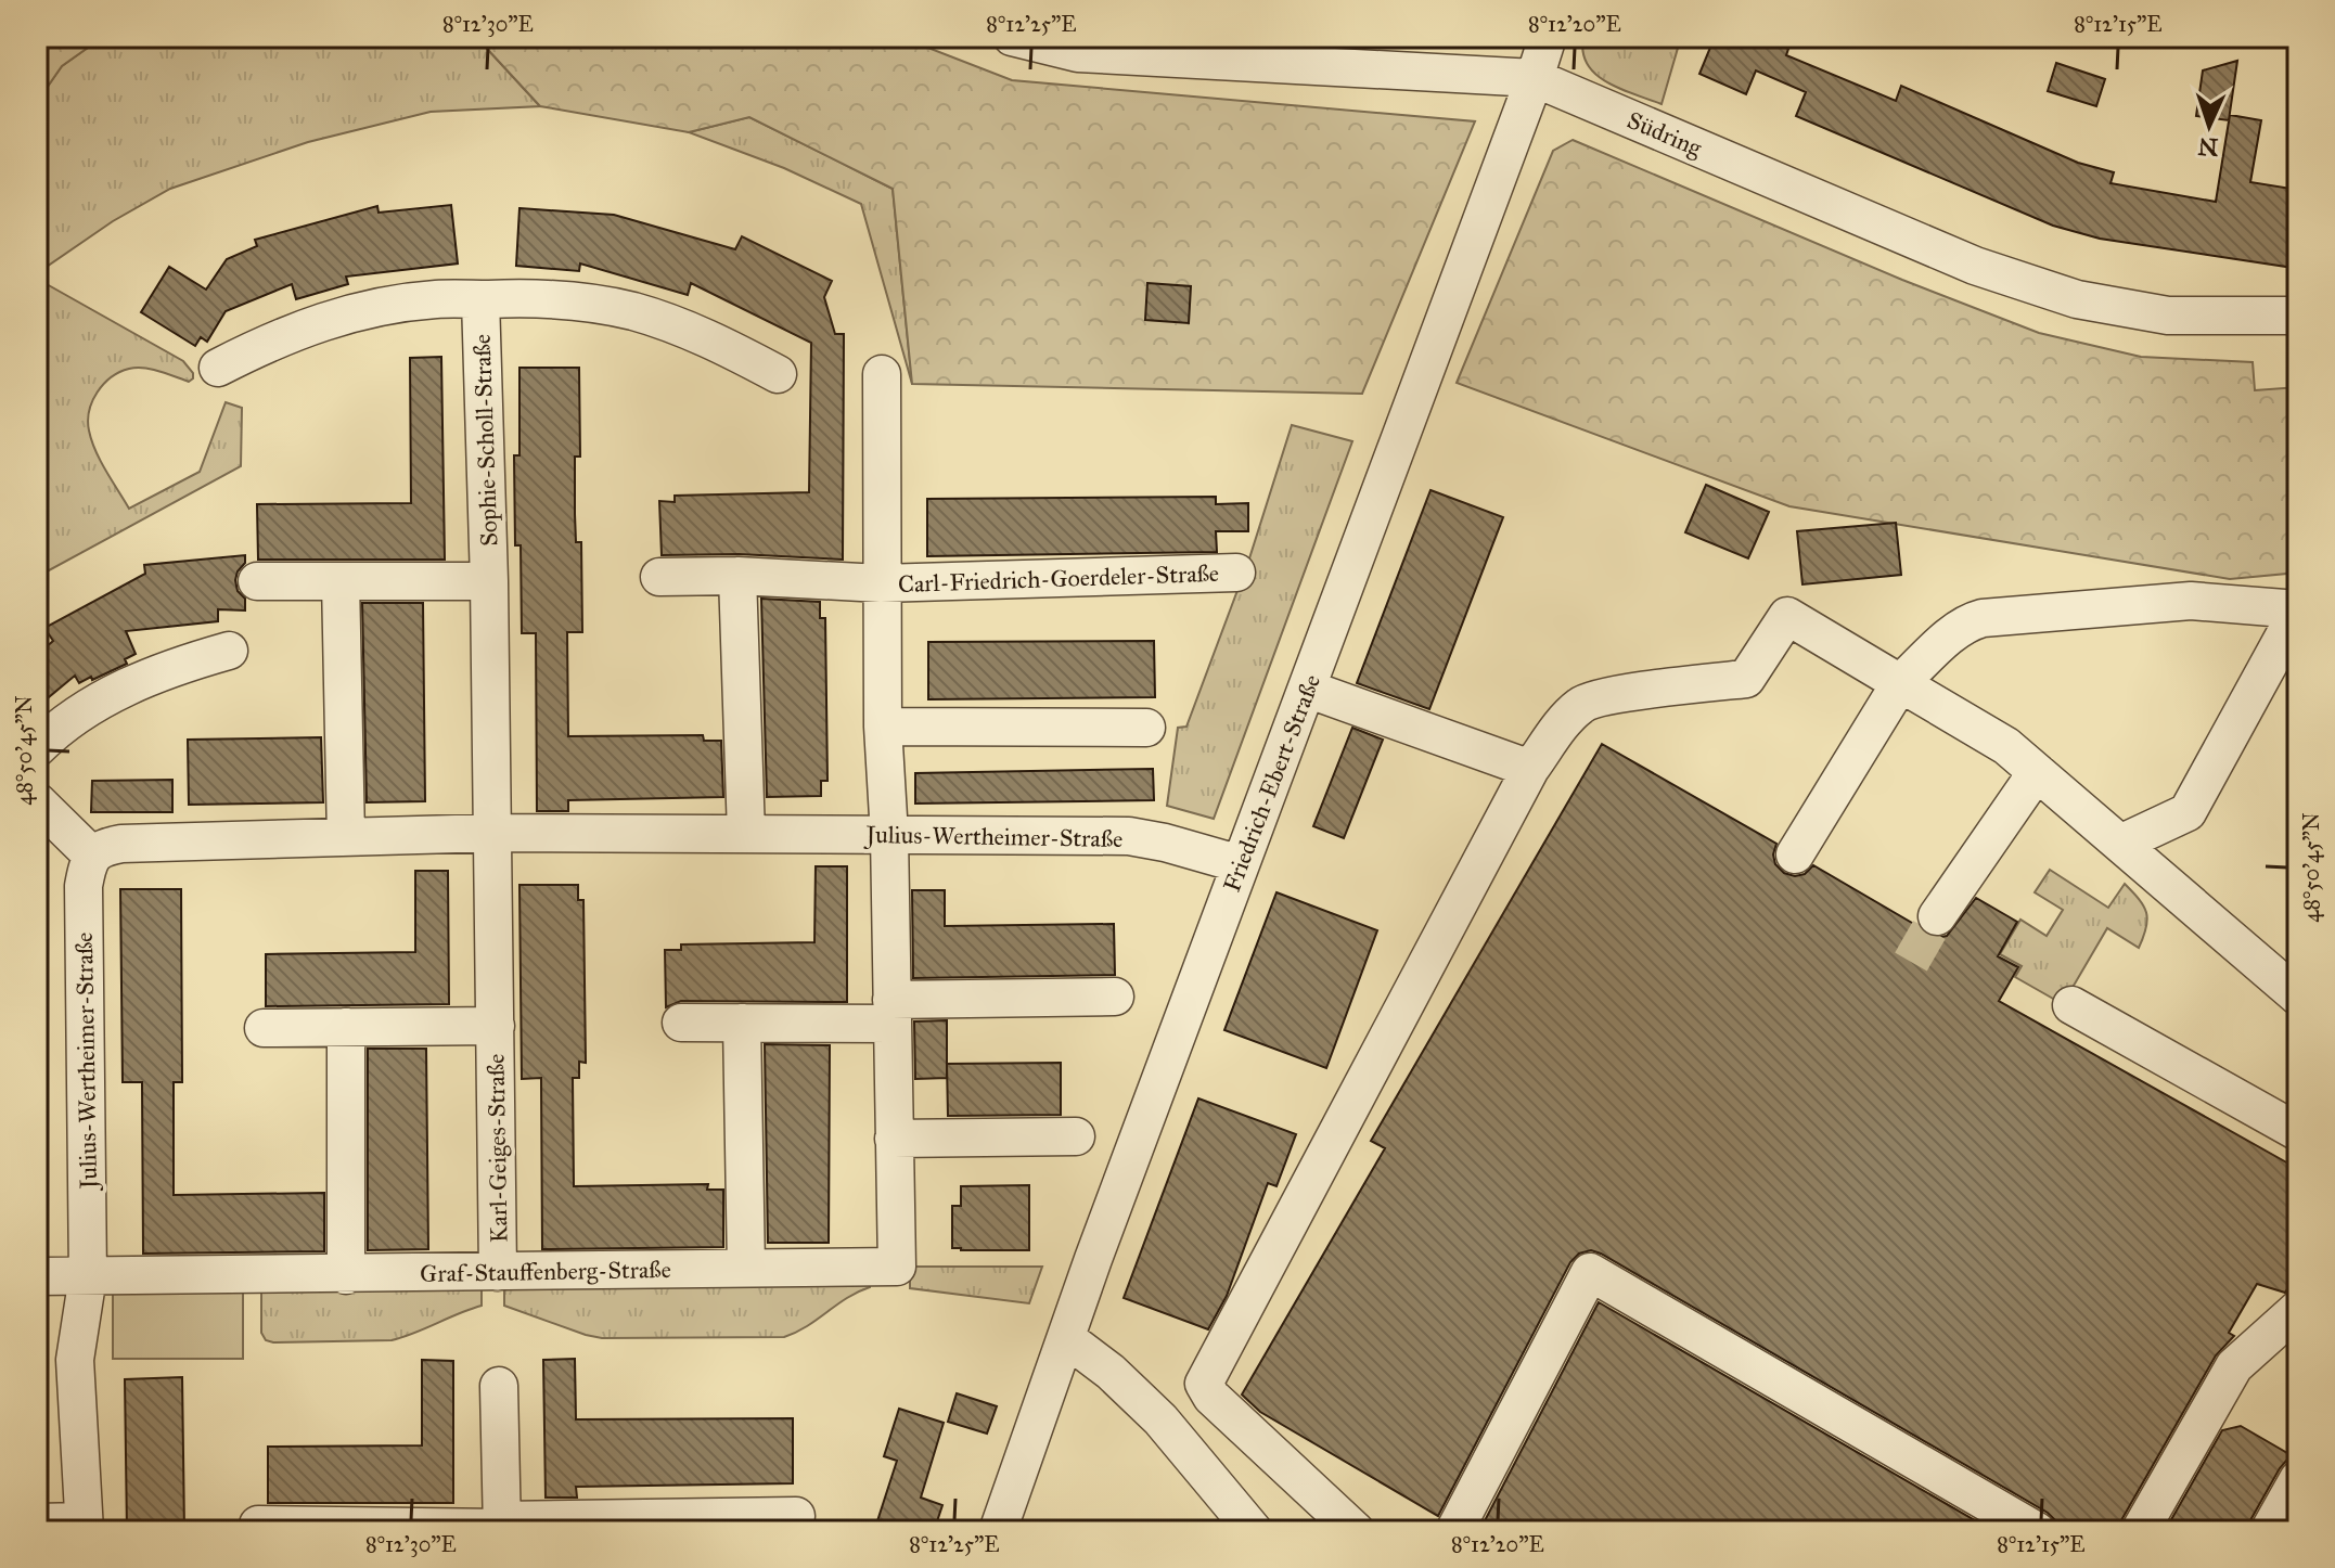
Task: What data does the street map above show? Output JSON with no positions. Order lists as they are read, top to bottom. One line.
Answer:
{"streets":{"street":["Südring","Sophie-Scholl-Straße","Carl-Friedrich-Goerdeler-Straße","Friedrich-Ebert-Straße","Julius-Wertheimer-Straße","Karl-Geiges-Straße","Graf-Stauffenberg-Straße"]},"crossings":[["Südring","Friedrich-Ebert-Straße"],["Sophie-Scholl-Straße","Julius-Wertheimer-Straße"],["Sophie-Scholl-Straße","Karl-Geiges-Straße"],["Carl-Friedrich-Goerdeler-Straße","Julius-Wertheimer-Straße"],["Carl-Friedrich-Goerdeler-Straße","Graf-Stauffenberg-Straße"],["Friedrich-Ebert-Straße","Julius-Wertheimer-Straße"],["Julius-Wertheimer-Straße","Karl-Geiges-Straße"],["Julius-Wertheimer-Straße","Graf-Stauffenberg-Straße"],["Karl-Geiges-Straße","Graf-Stauffenberg-Straße"]],"north":"bottom","coordinates":["8°12'30\"E","8°12'25\"E","8°12'20\"E","8°12'15\"E","48°50'45\"N"]}
